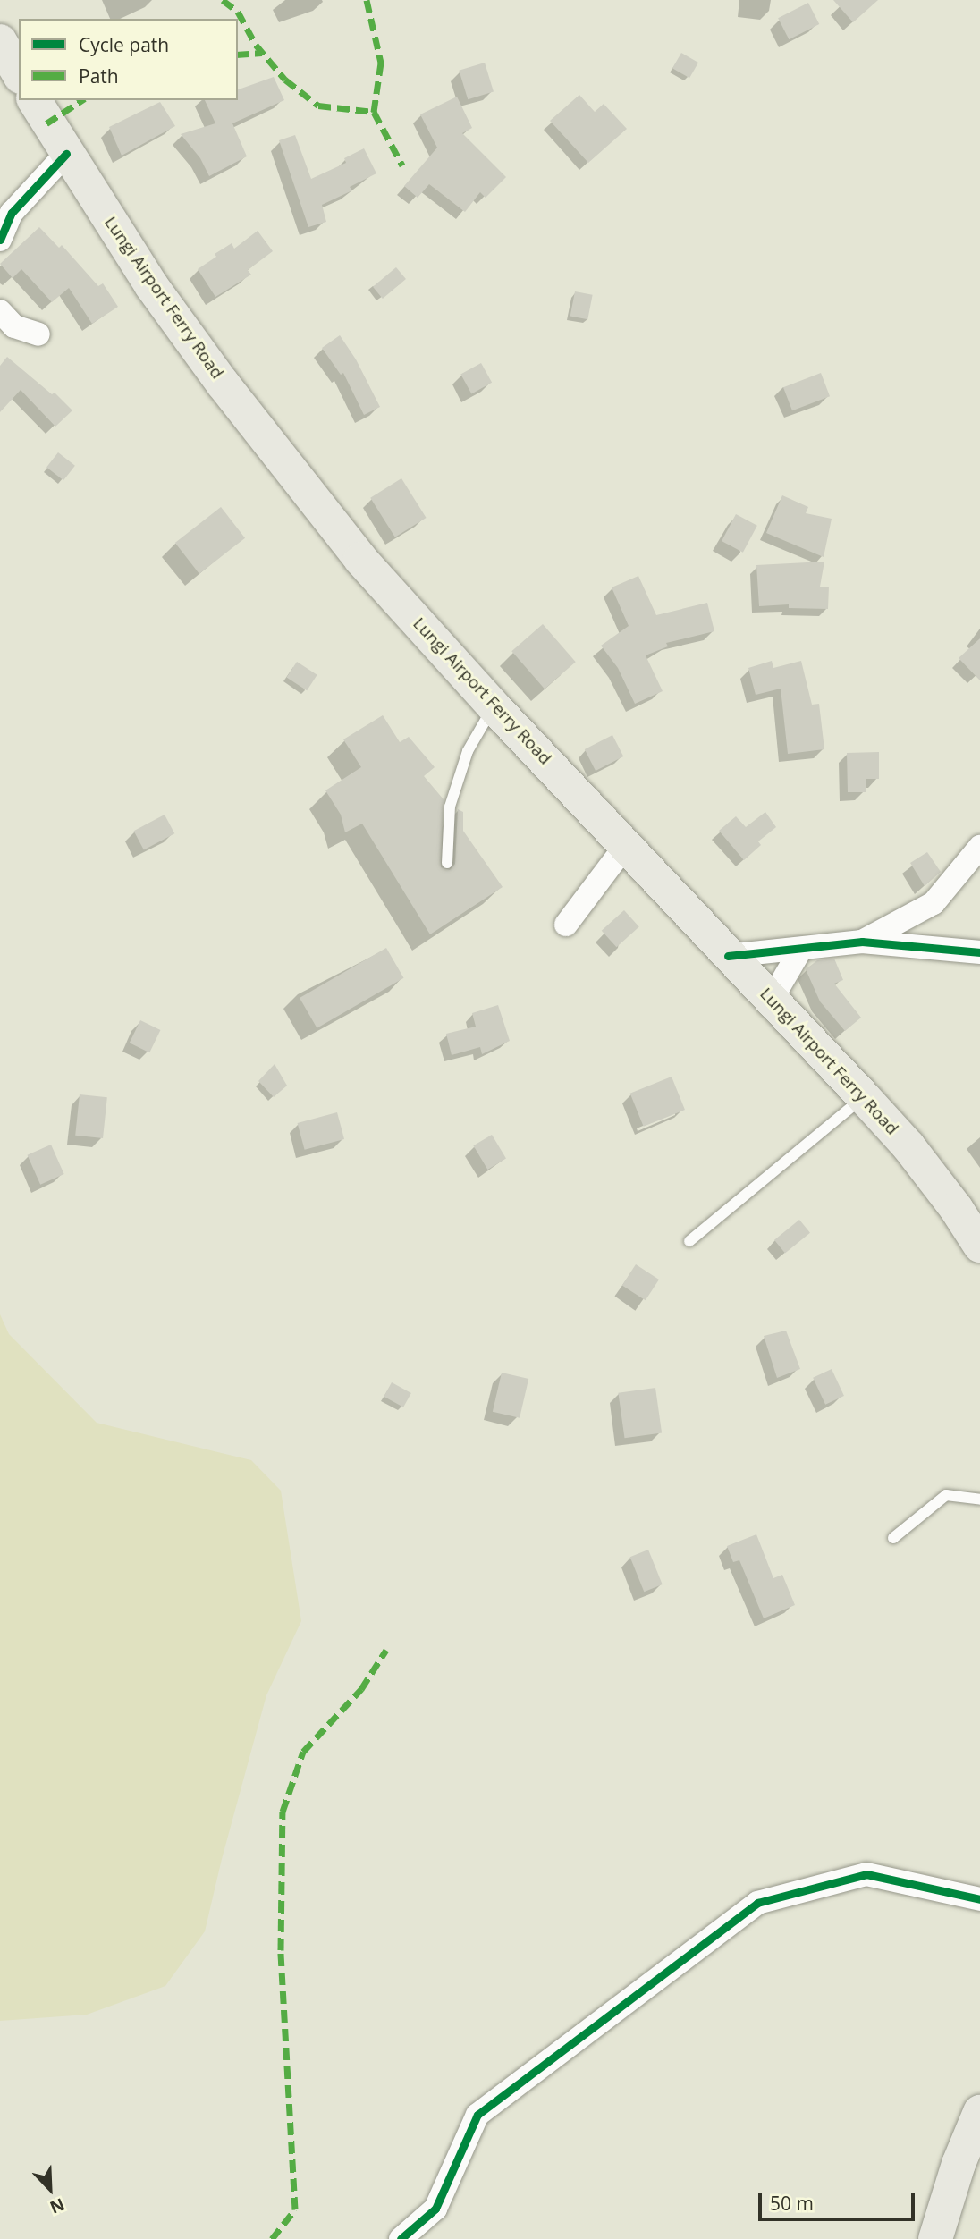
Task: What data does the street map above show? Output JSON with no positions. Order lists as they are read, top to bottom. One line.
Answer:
{"streets":{"main road":["Lungi Airport Ferry Road"]},"legend":["Cycle path","Path"],"scale_bar":"50 m","north":"bottom right"}
